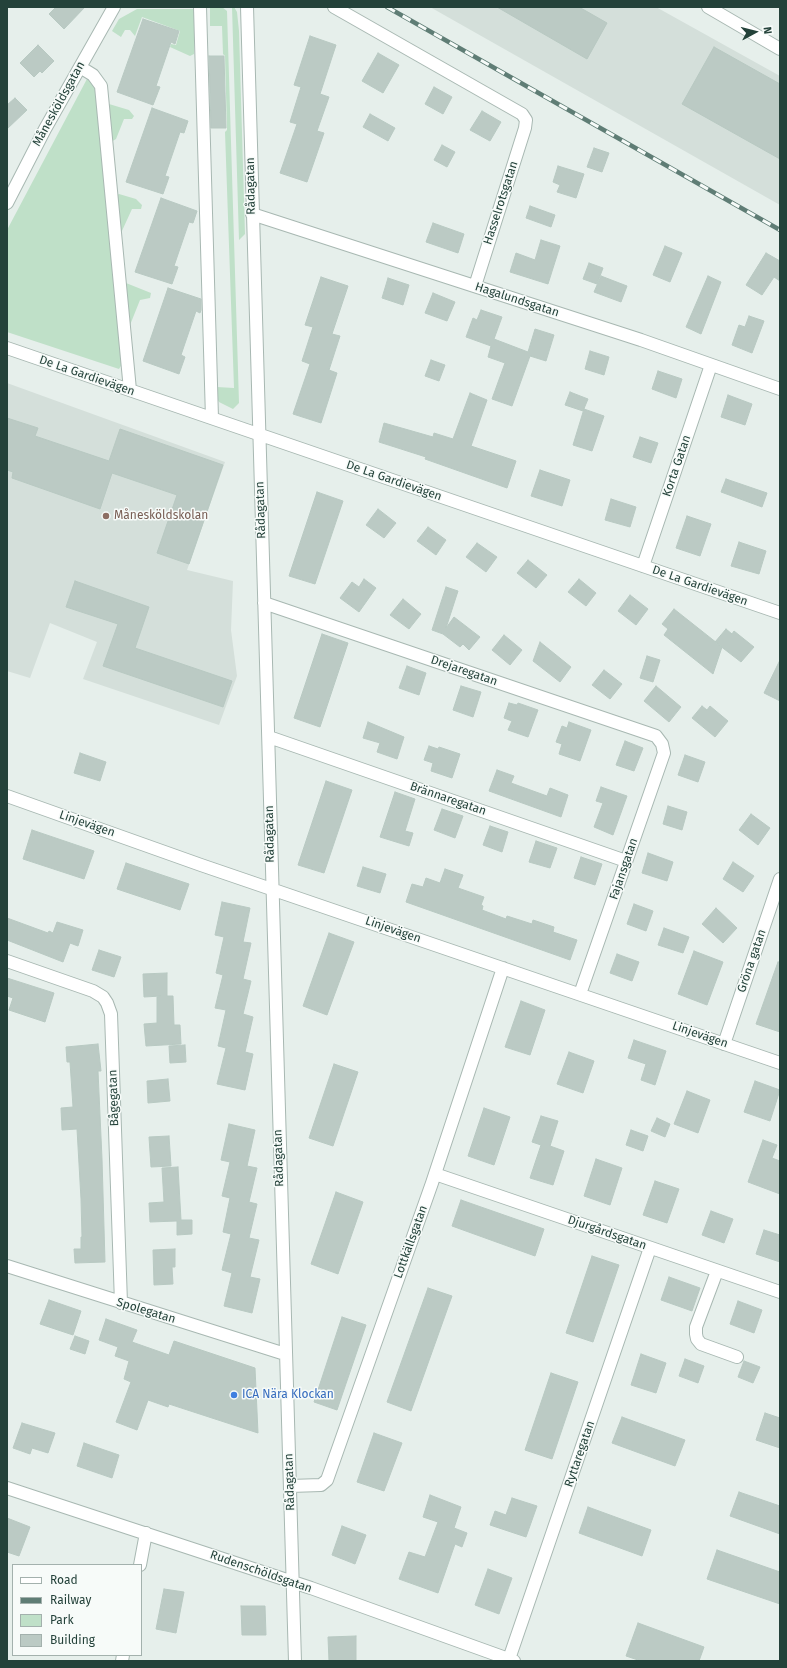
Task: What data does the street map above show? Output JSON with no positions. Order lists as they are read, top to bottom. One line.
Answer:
{"streets":{"street":["Månesköldsgatan","Rådagatan","Hasselrotsgatan","Hagalundsgatan","De La Gardievägen","Korta Gatan","Drejaregatan","Brännaregatan","Linjevägen","Fajansgatan","Gröna gatan","Bågegatan","Djurgårdsgatan","Lottkällsgatan","Spolegatan","Ryttaregatan","Rudenschöldsgatan"]},"crossings":[["Rådagatan","Hagalundsgatan"],["Rådagatan","De La Gardievägen"],["Rådagatan","Drejaregatan"],["Rådagatan","Brännaregatan"],["Rådagatan","Linjevägen"],["Rådagatan","Lottkällsgatan"],["Rådagatan","Spolegatan"],["Rådagatan","Rudenschöldsgatan"],["Hasselrotsgatan","Hagalundsgatan"],["Hagalundsgatan","Korta Gatan"],["De La Gardievägen","Korta Gatan"],["Drejaregatan","Fajansgatan"],["Brännaregatan","Fajansgatan"],["Linjevägen","Fajansgatan"],["Linjevägen","Gröna gatan"],["Linjevägen","Lottkällsgatan"],["Bågegatan","Spolegatan"],["Djurgårdsgatan","Lottkällsgatan"],["Djurgårdsgatan","Ryttaregatan"],["Ryttaregatan","Rudenschöldsgatan"]],"places":["Månesköldskolan","ICA Nära Klockan"],"legend":["Road","Railway","Park","Building"],"north":"right"}
